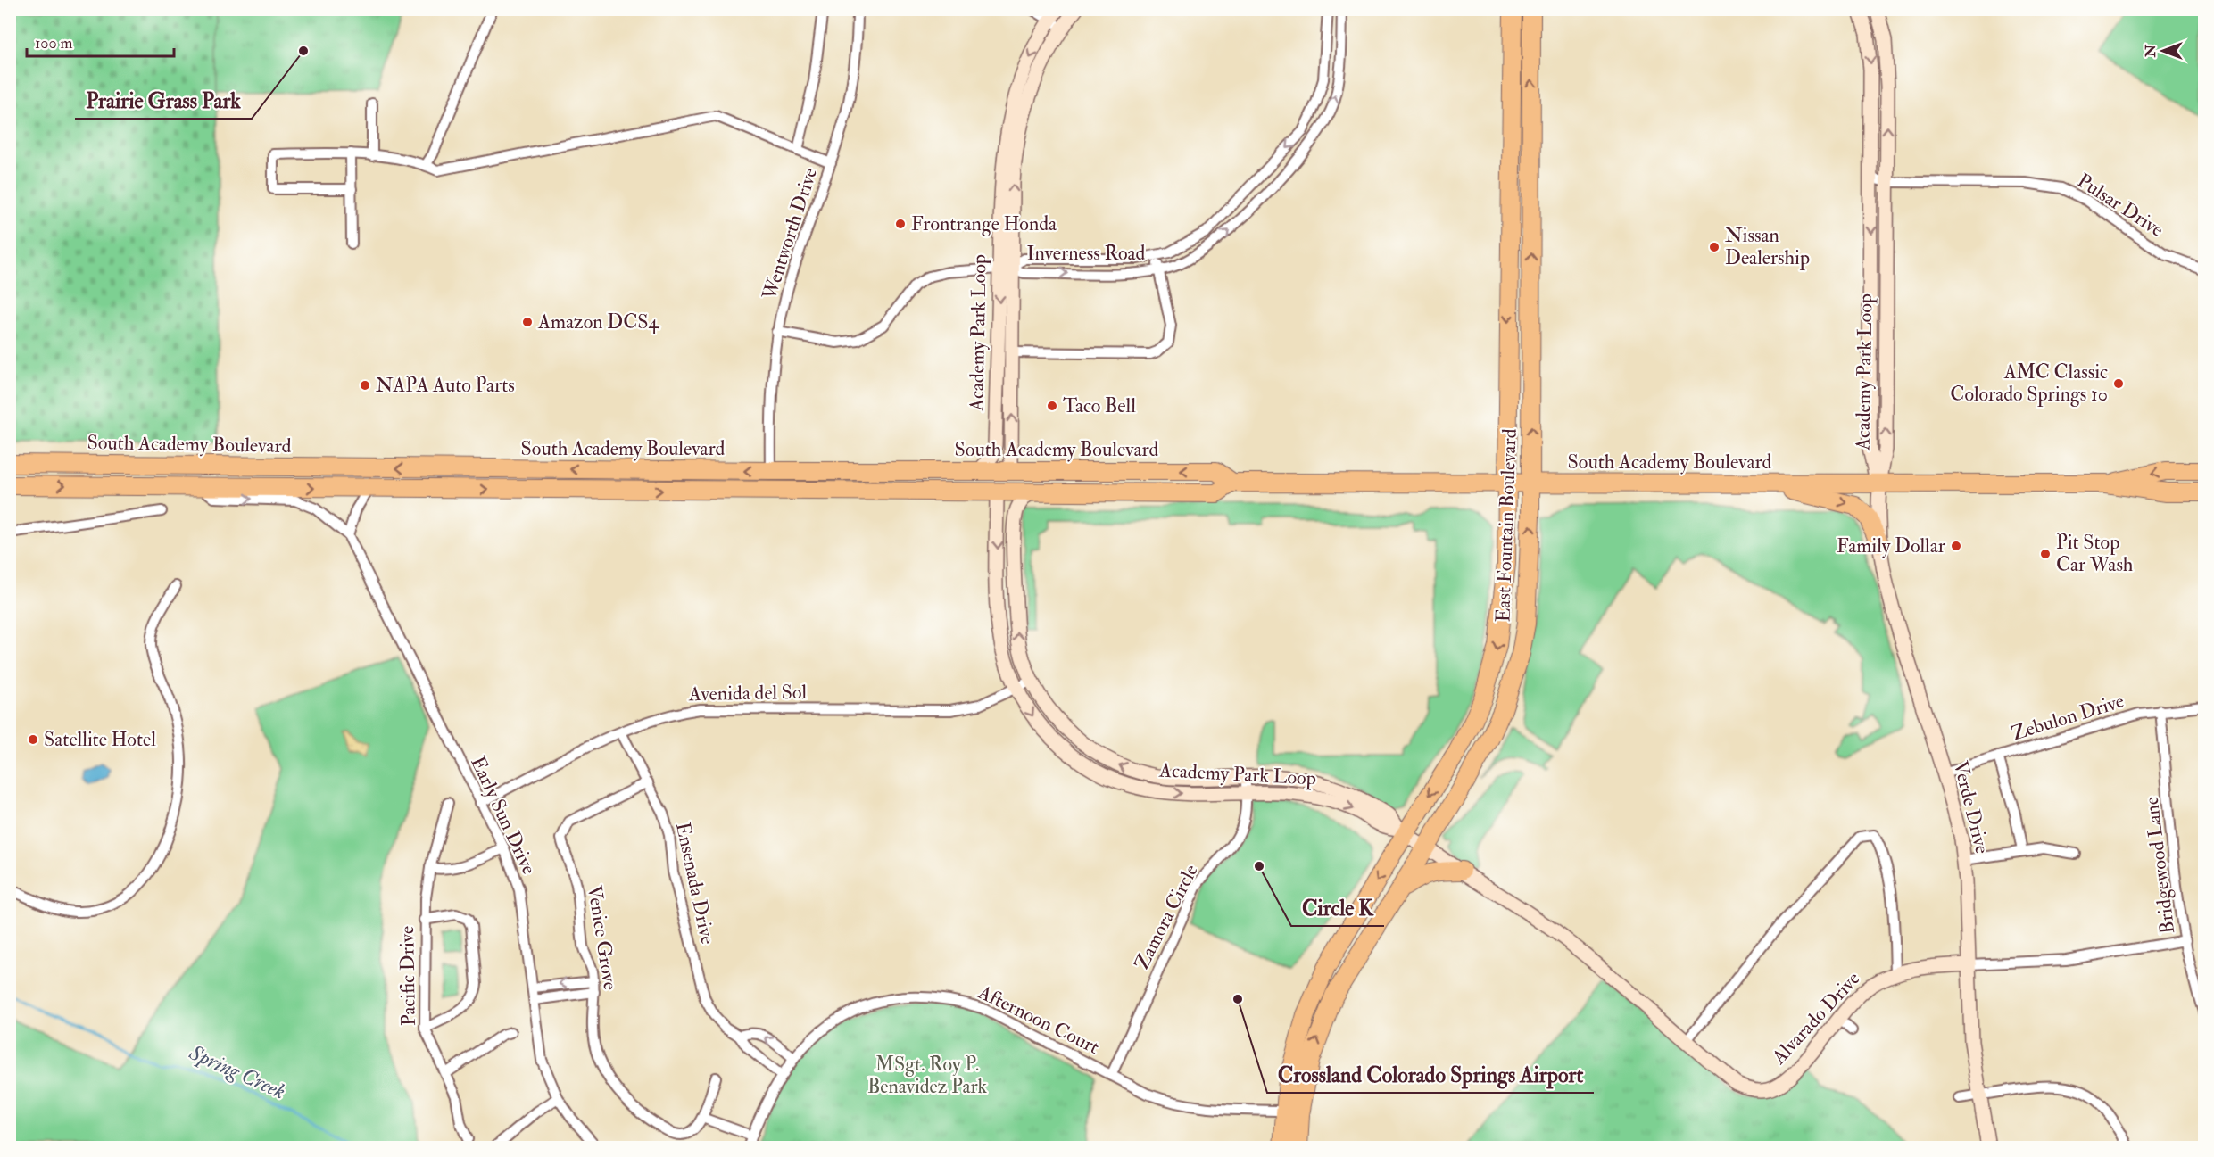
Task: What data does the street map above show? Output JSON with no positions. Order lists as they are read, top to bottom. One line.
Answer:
{"streets":{"highway":["South Academy Boulevard","East Fountain Boulevard"],"street":["Pulsar Drive","Wentworth Drive","Inverness Road","Academy Park Loop","Avenida del Sol","Zebulon Drive","Verde Drive","Early Sun Drive","Bridgewood Lane","Ensenada Drive","Zamora Circle","Venice Grove","Pacific Drive","Alvarado Drive","Afternoon Court"]},"crossings":[["Pulsar Drive","Academy Park Loop"],["Wentworth Drive","South Academy Boulevard"],["Inverness Road","Academy Park Loop"],["Academy Park Loop","South Academy Boulevard"],["Academy Park Loop","East Fountain Boulevard"],["Academy Park Loop","Avenida del Sol"],["Academy Park Loop","Verde Drive"],["Academy Park Loop","Zamora Circle"],["Academy Park Loop","Alvarado Drive"],["South Academy Boulevard","East Fountain Boulevard"],["South Academy Boulevard","Verde Drive"],["South Academy Boulevard","Early Sun Drive"],["East Fountain Boulevard","Alvarado Drive"],["East Fountain Boulevard","Afternoon Court"],["Avenida del Sol","Early Sun Drive"],["Avenida del Sol","Ensenada Drive"],["Zebulon Drive","Verde Drive"],["Zebulon Drive","Bridgewood Lane"],["Verde Drive","Alvarado Drive"],["Bridgewood Lane","Alvarado Drive"],["Ensenada Drive","Venice Grove"],["Ensenada Drive","Afternoon Court"],["Zamora Circle","Afternoon Court"]],"water":["Spring Creek"],"parks":["MSgt. Roy P. Benavidez Park"],"places":["Prairie Grass Park","Frontrange Honda","Nissan Dealership","Amazon DCS4","AMC Classic Colorado Springs 10","NAPA Auto Parts","Taco Bell","Family Dollar","Pit Stop Car Wash","Satellite Hotel","Circle K","Crossland Colorado Springs Airport"],"scale_bar":"100 m","north":"left"}
